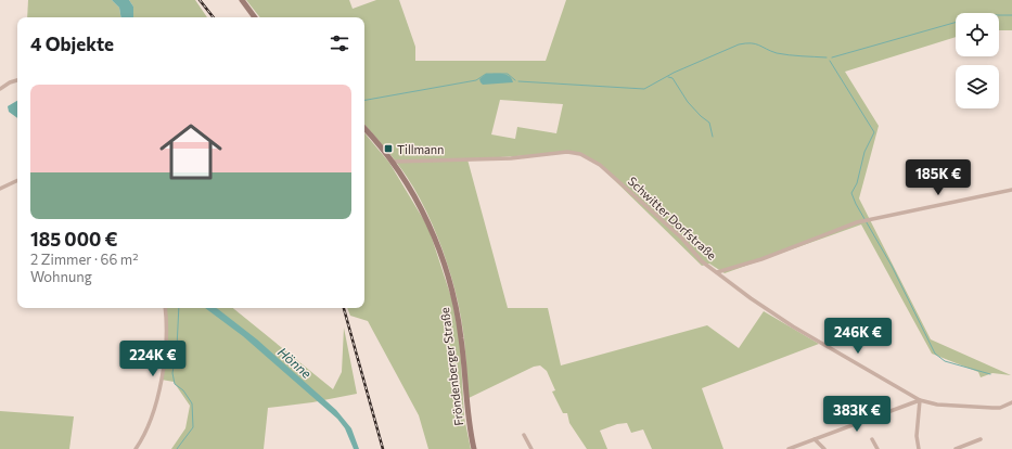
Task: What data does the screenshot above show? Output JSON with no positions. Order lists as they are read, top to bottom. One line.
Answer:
{"streets":{"main road":["Fröndenberger Straße"],"street":["Schwitter Dorfstraße"]},"crossings":[["Schwitter Dorfstraße","Fröndenberger Straße"]],"water":["Hönne"],"places":{"transit":["Tillmann"]},"page":{"heading":"4 Objekte","list":[{"name":"185 000 €","note":"2 Zimmer · 66 m² · Wohnung"}],"price":["185K €","246K €","224K €","383K €"]}}
